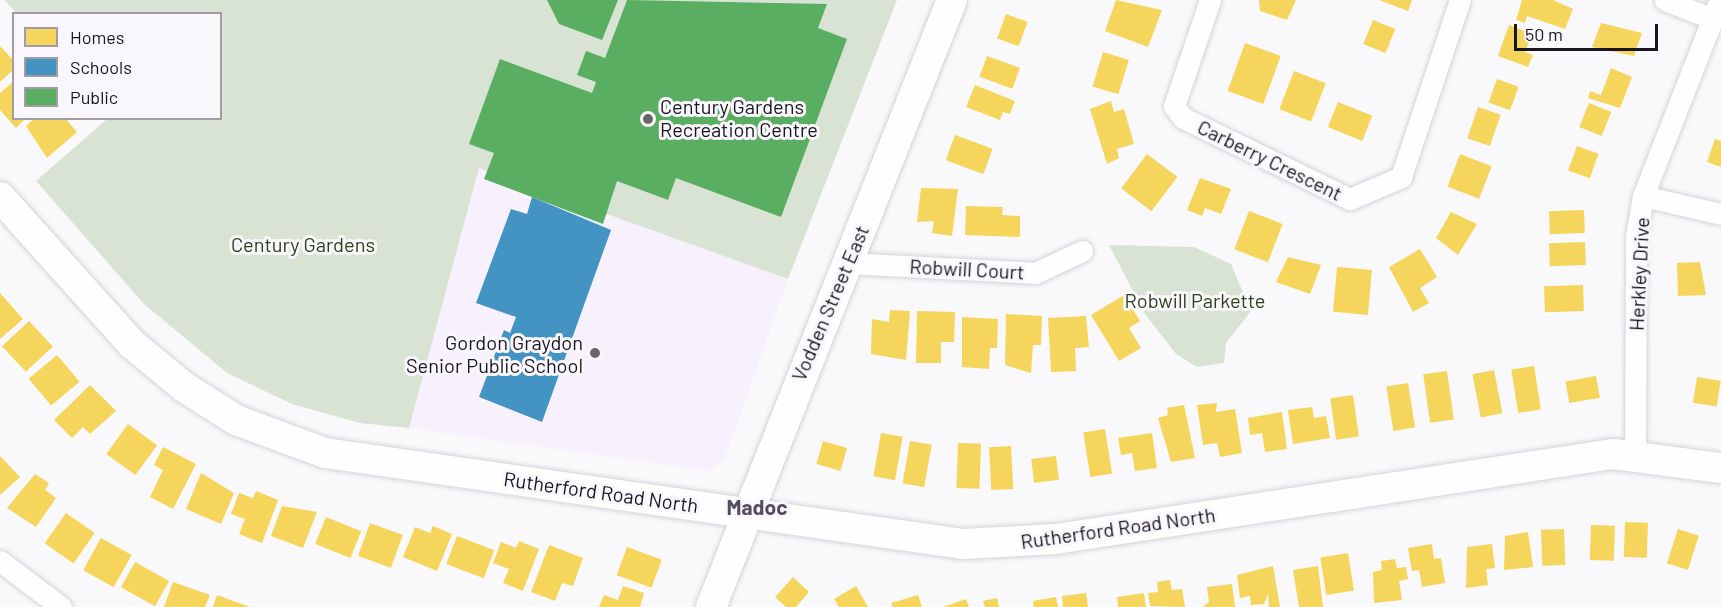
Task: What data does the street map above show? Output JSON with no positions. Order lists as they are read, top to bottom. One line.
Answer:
{"streets":{"street":["Carberry Crescent","Robwill Court","Herkley Drive","Vodden Street East","Rutherford Road North"]},"crossings":[["Robwill Court","Vodden Street East"],["Herkley Drive","Rutherford Road North"],["Vodden Street East","Rutherford Road North"]],"districts":["Madoc"],"parks":["Century Gardens","Robwill Parkette"],"places":["Century Gardens Recreation Centre","Gordon Graydon Senior Public School"],"legend":["Homes","Schools","Public"],"scale_bar":"50 m"}
